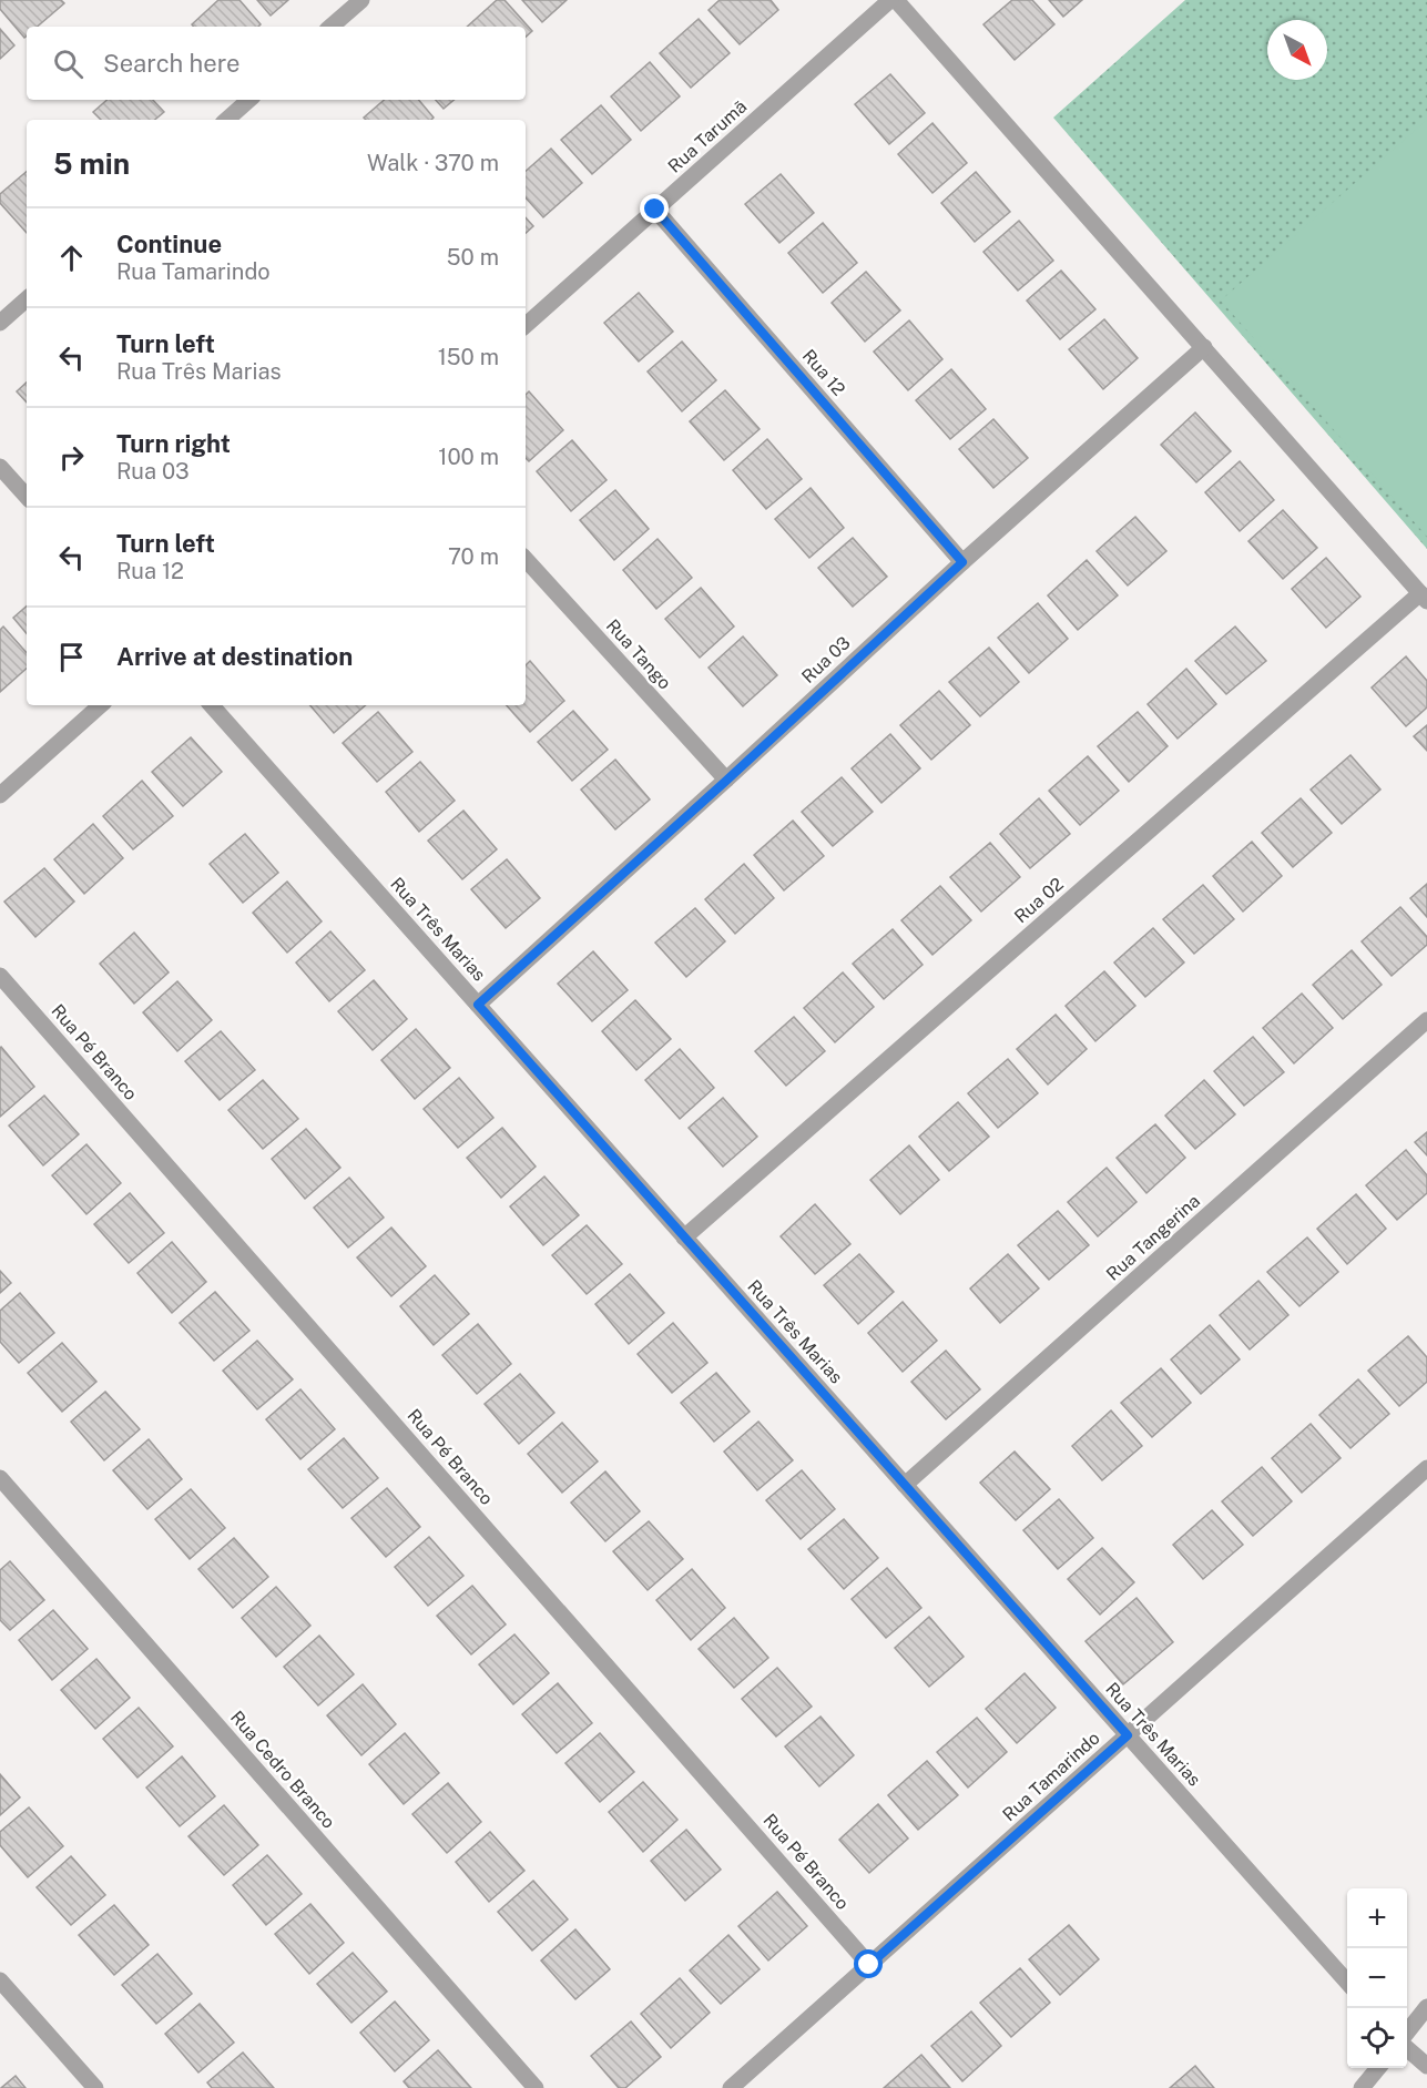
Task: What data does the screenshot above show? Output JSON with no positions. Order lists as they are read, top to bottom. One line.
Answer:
{"streets":{"street":["Rua Tarumã","Rua 12","Rua Tango","Rua 03","Rua 02","Rua Três Marias","Rua Pé Branco","Rua Tangerina","Rua Cedro Branco","Rua Tamarindo"]},"crossings":[["Rua Tarumã","Rua 12"],["Rua 12","Rua 03"],["Rua Tango","Rua 03"],["Rua 03","Rua Três Marias"],["Rua 02","Rua Três Marias"],["Rua Três Marias","Rua Tangerina"],["Rua Três Marias","Rua Tamarindo"],["Rua Pé Branco","Rua Tamarindo"]],"north":"bottom right","page":{"search":"Search here","heading":["5 min","Walk · 370 m"],"list":[["Continue","Rua Tamarindo","50 m"],["Turn left","Rua Três Marias","150 m"],["Turn right","Rua 03","100 m"],["Turn left","Rua 12","70 m"],"Arrive at destination"],"map_buttons":["+","−"]}}
